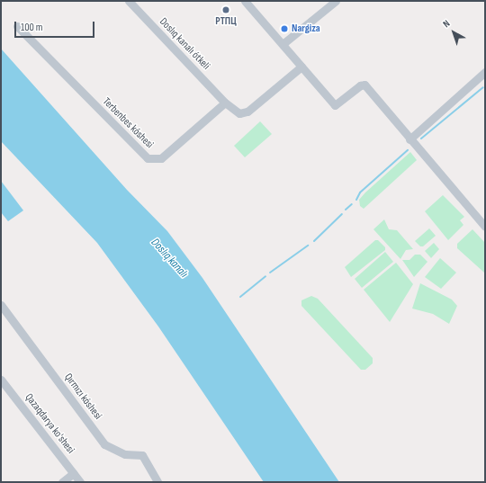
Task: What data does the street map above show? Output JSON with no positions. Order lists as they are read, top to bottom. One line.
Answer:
{"streets":{"street":["Doslıq kanalı ótkeli","Terbenbes kóshesi","Qırmızı kóshesi","Qazaqdarya ko'shesi"]},"crossings":[["Doslıq kanalı ótkeli","Terbenbes kóshesi"]],"water":["Doslıq kanalı"],"places":["РТПЦ","Nargiza"],"scale_bar":"100 m","north":"top left"}
